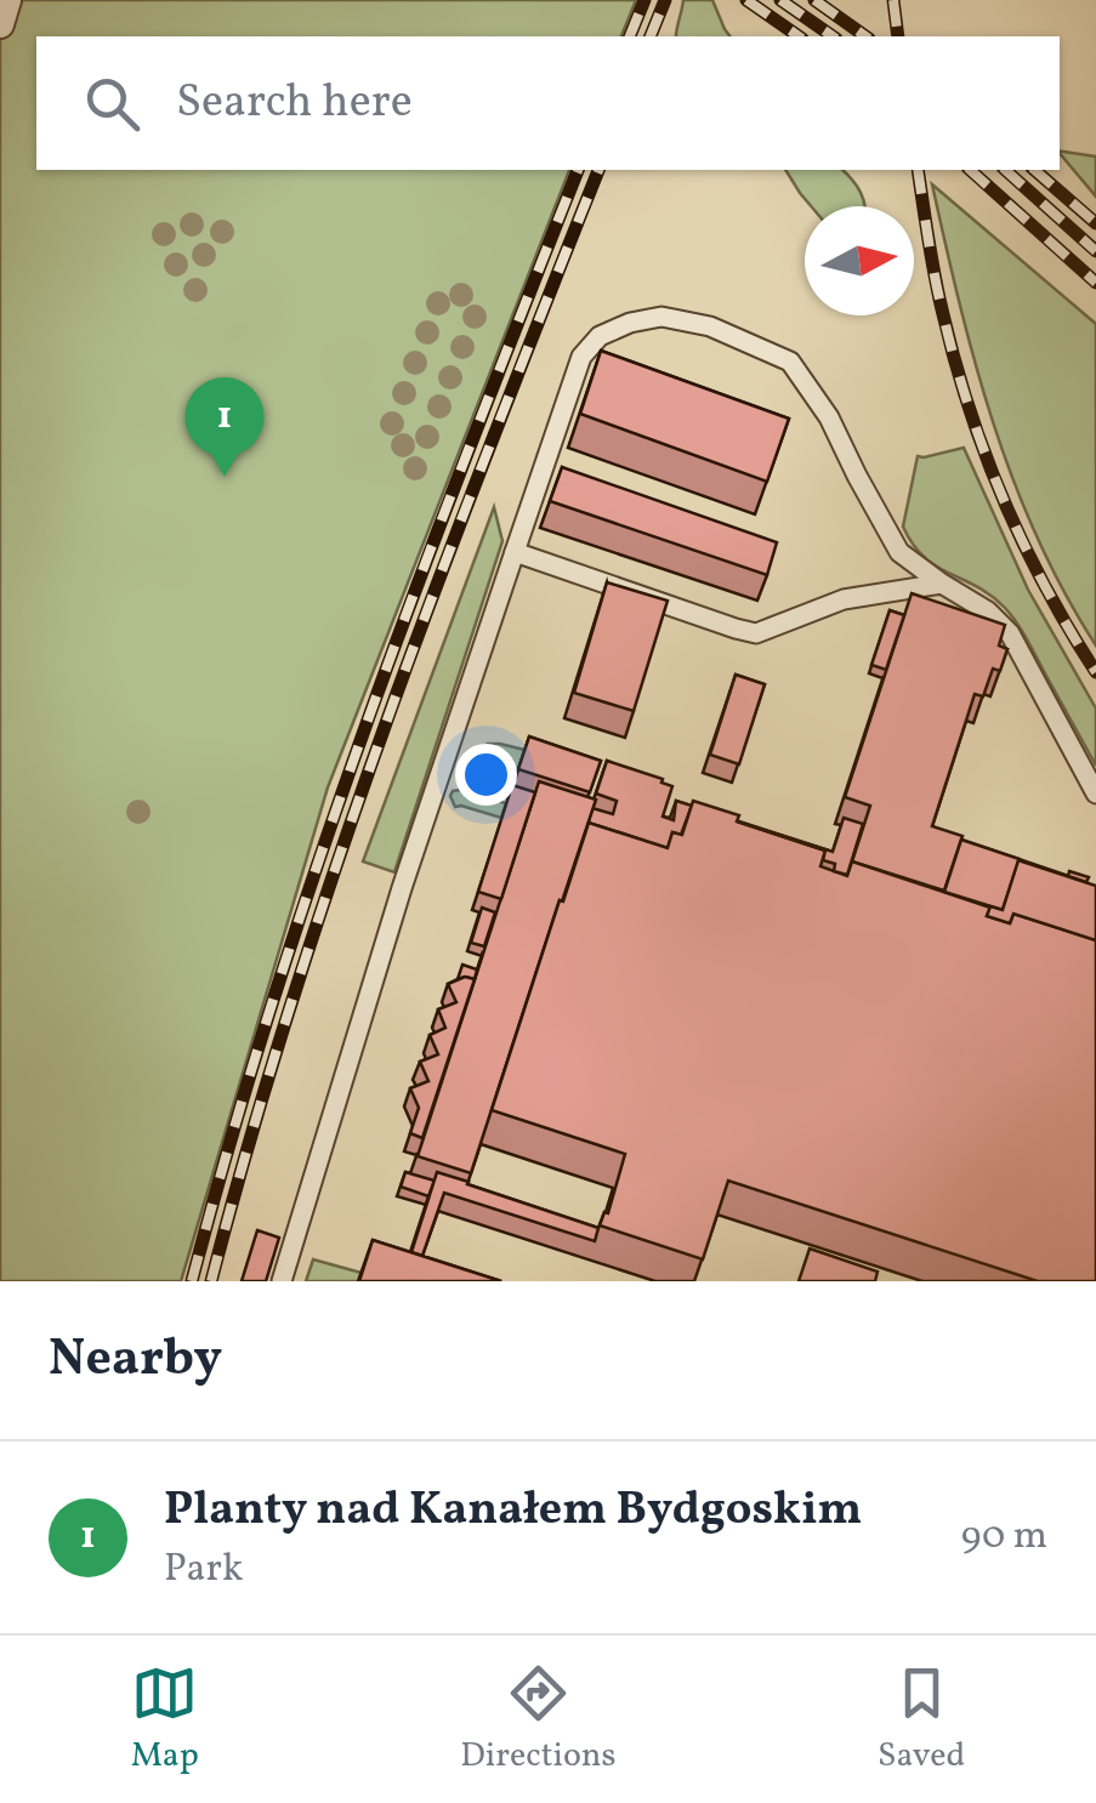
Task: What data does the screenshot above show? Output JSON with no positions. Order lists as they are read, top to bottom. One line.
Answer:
{"north":"right","page":{"search":"Search here","pins":"1","heading":"Nearby","list":[{"mark":"1","name":"Planty nad Kanałem Bydgoskim","note":"Park","value":"90 m"}],"nav":["Map","Directions","Saved"]}}
